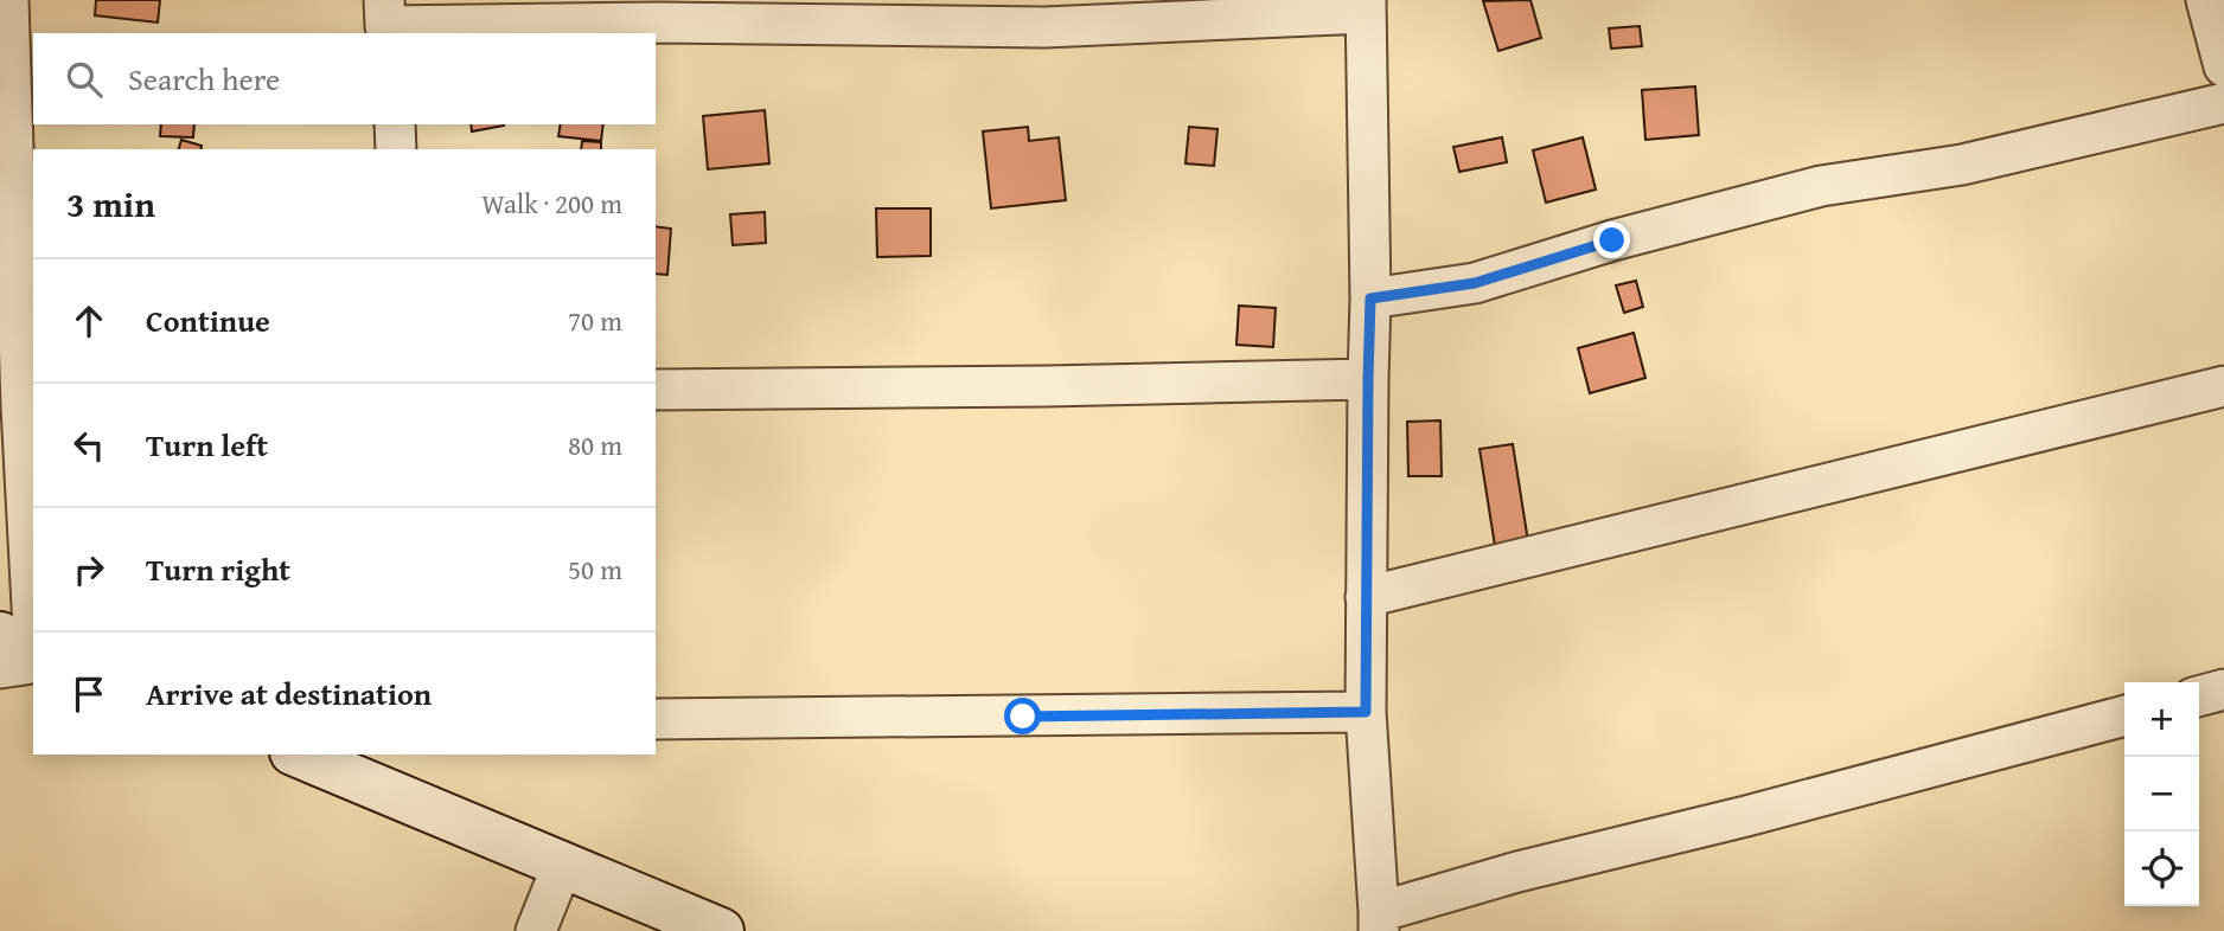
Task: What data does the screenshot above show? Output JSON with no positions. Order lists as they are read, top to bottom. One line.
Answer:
{"page":{"search":"Search here","heading":["3 min","Walk · 200 m"],"list":[["Continue","70 m"],["Turn left","80 m"],["Turn right","50 m"],"Arrive at destination"],"map_buttons":["+","−"]}}
